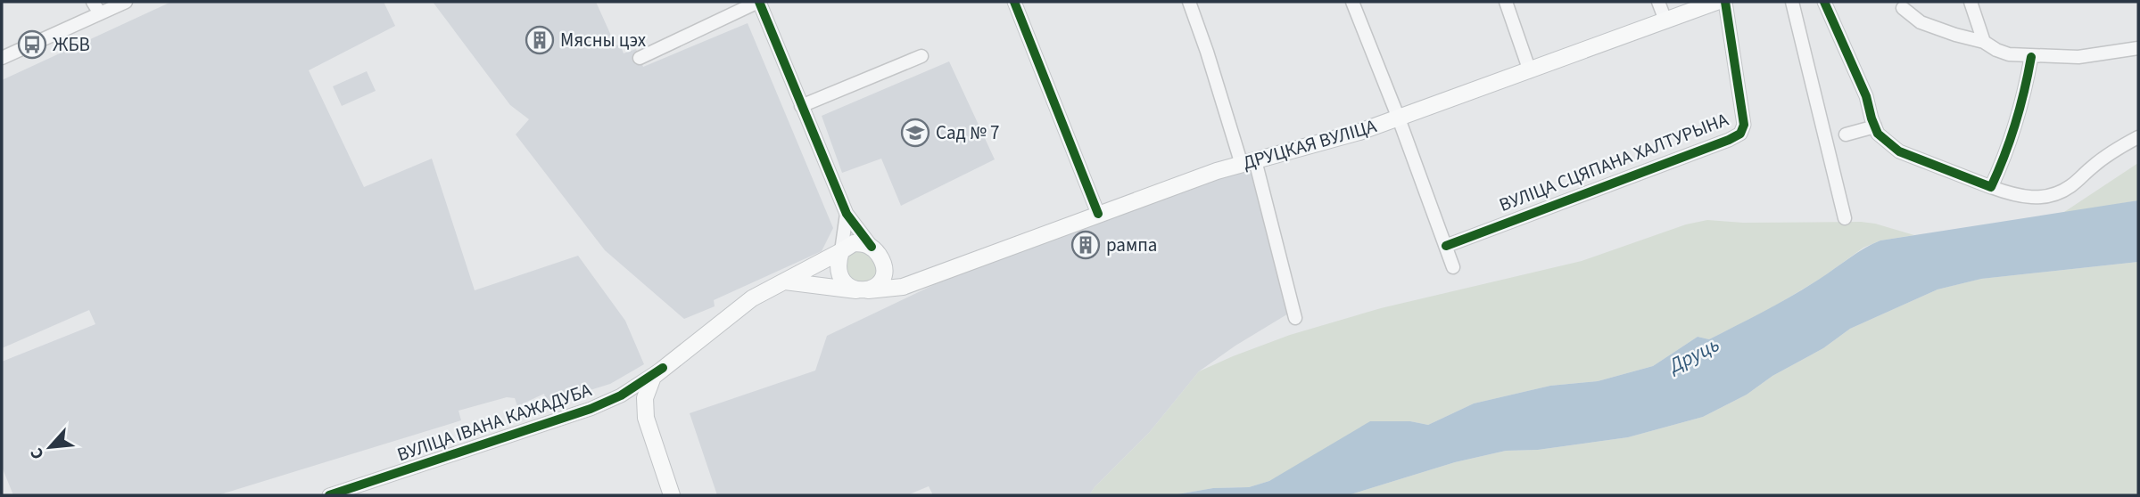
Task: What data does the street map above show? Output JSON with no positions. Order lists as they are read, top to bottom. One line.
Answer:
{"streets":{"main road":["ДРУЦКАЯ ВУЛІЦА"],"street":["ВУЛІЦА СЦЯПАНА ХАЛТУРЫНА","ВУЛІЦА ІВАНА КАЖАДУБА"]},"water":["Друць"],"places":{"building":["Мясны цэх","рампа"],"bus stop":["ЖБВ"],"school or university":["Сад № 7"]},"north":"bottom left"}
